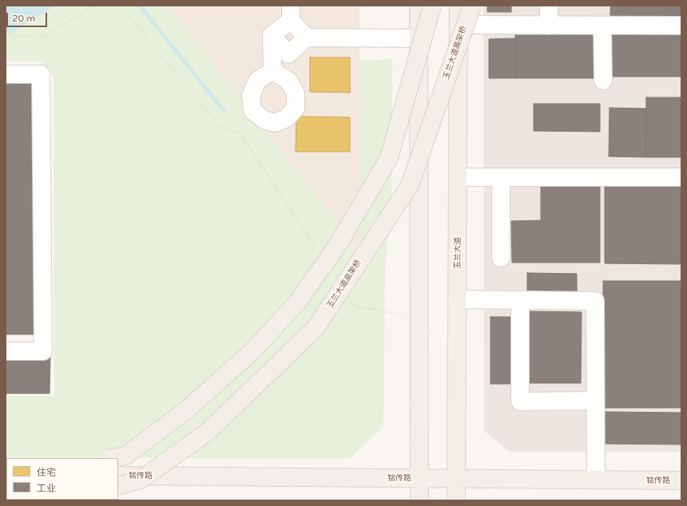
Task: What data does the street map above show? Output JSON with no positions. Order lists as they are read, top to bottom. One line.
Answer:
{"streets":{"main road":["玉兰大道高架桥","玉兰大道","铭传路"]},"crossings":[["玉兰大道","铭传路"]],"legend":["住宅","工业"],"scale_bar":"20 m"}
